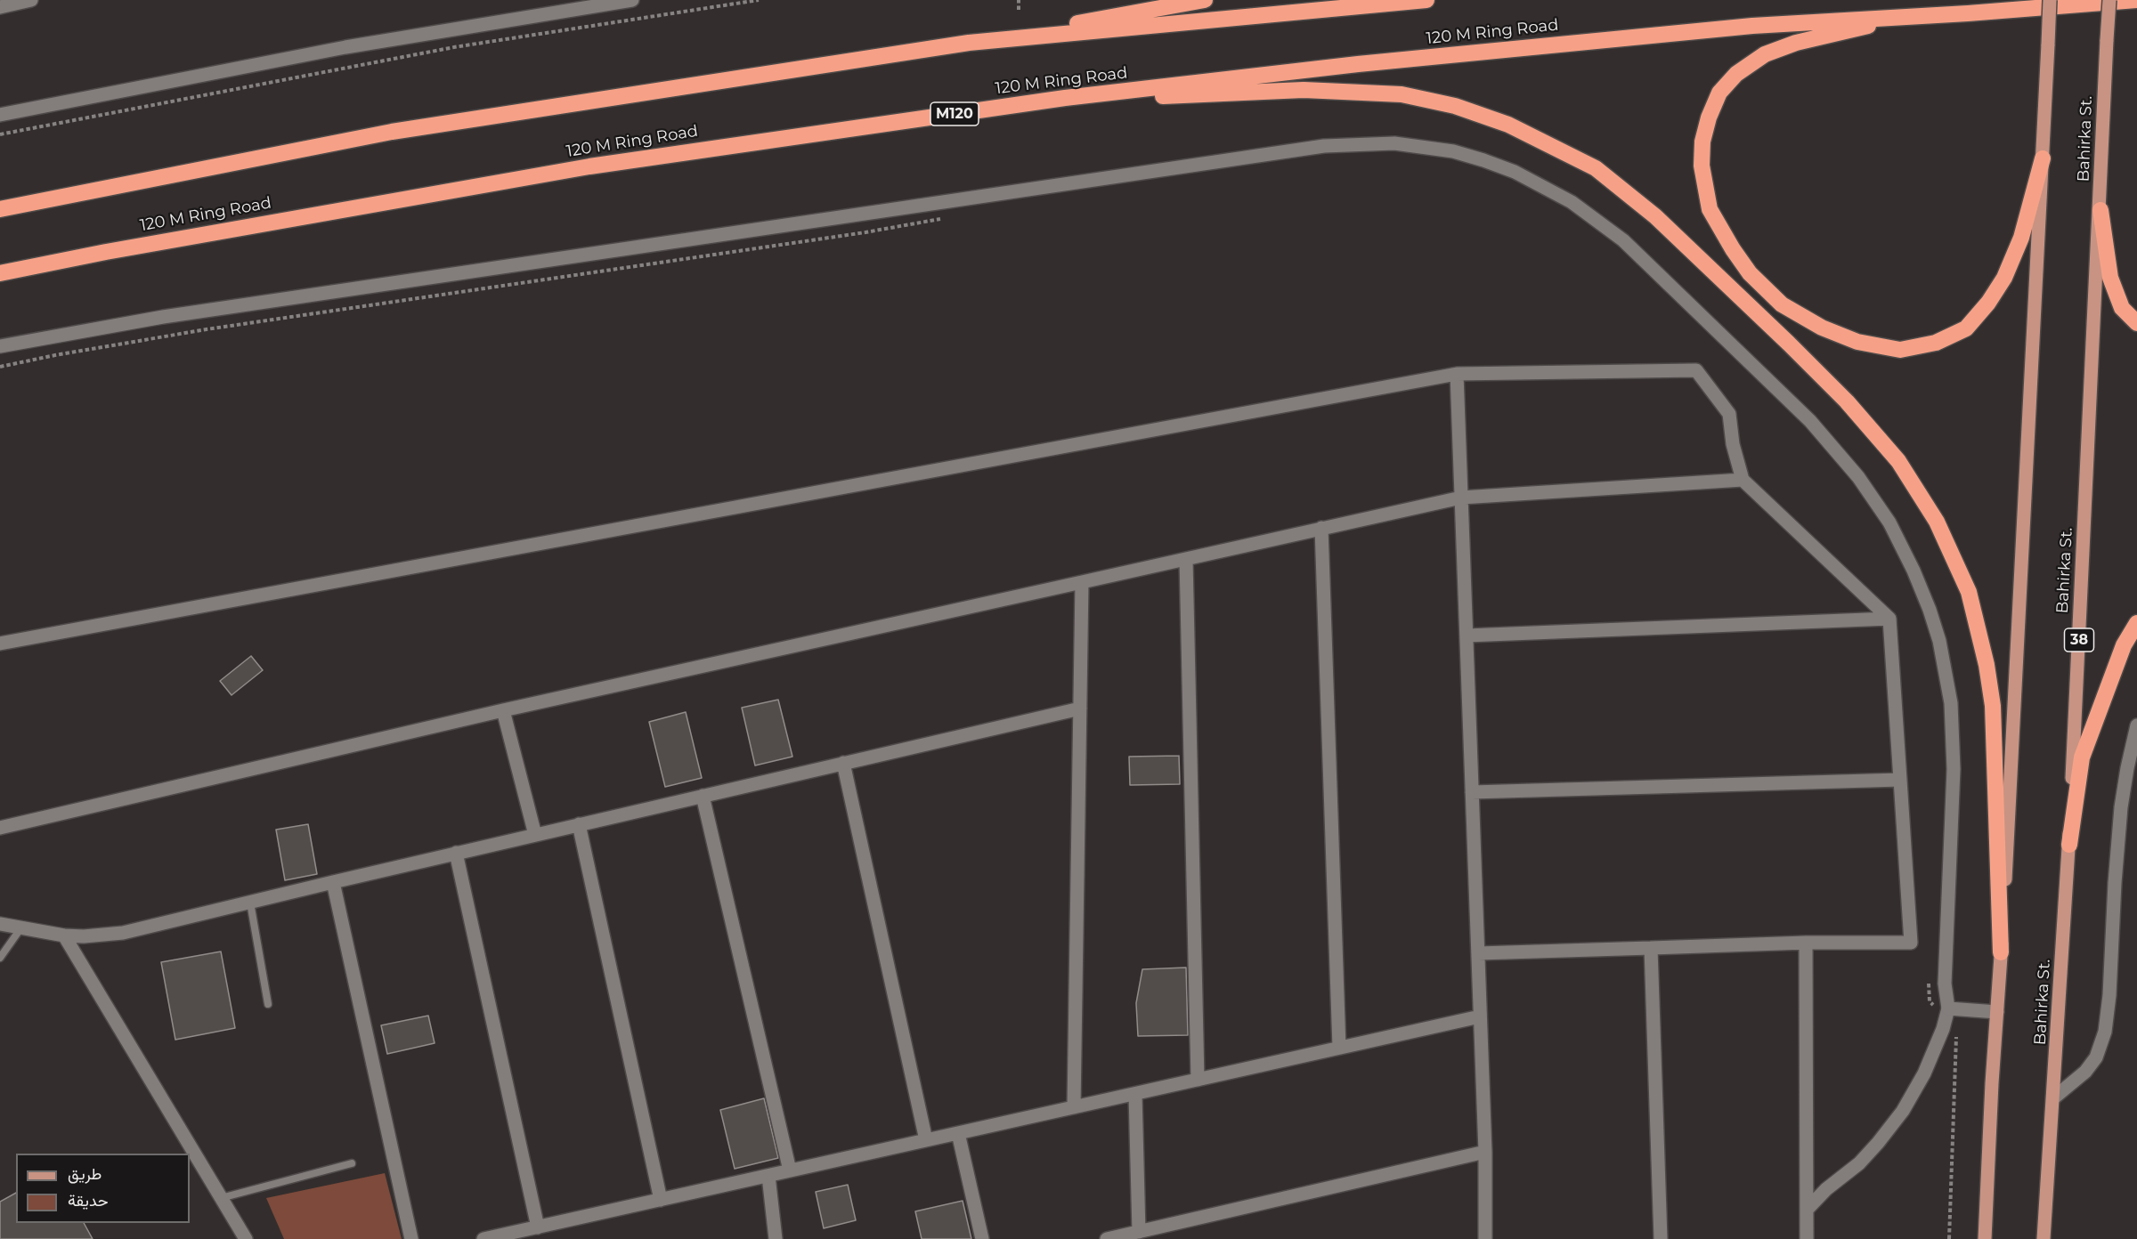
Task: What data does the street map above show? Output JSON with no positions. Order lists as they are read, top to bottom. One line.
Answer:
{"streets":{"highway":["120 M Ring Road","M120"],"main road":["Bahirka St.","38"]},"legend":["طريق","حديقة"]}
